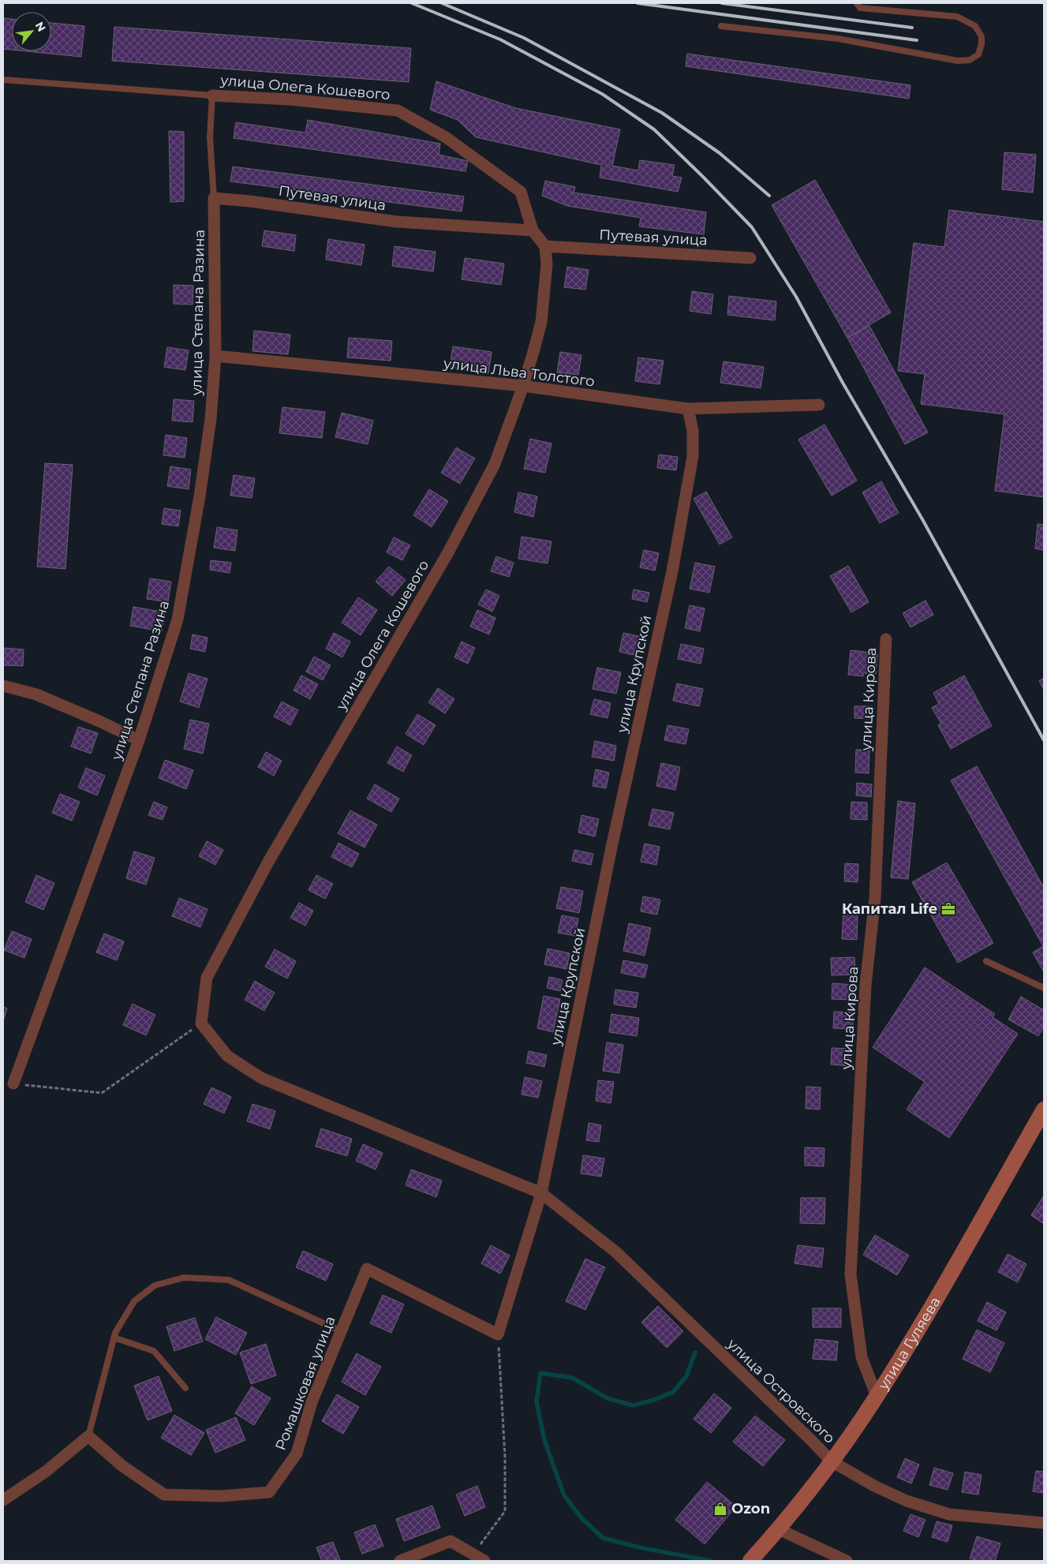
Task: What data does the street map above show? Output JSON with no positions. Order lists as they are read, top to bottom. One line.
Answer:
{"streets":{"main road":["улица Гуляева"],"street":["улица Олега Кошевого","Путевая улица","улица Степана Разина","улица Льва Толстого","улица Крупской","улица Кирова","Ромашковая улица","улица Островского"]},"crossings":[["улица Олега Кошевого","Путевая улица"],["улица Олега Кошевого","улица Льва Толстого"],["Путевая улица","улица Степана Разина"],["улица Степана Разина","улица Льва Толстого"],["улица Льва Толстого","улица Крупской"],["улица Крупской","улица Островского"],["улица Кирова","улица Гуляева"],["улица Гуляева","улица Островского"]],"places":{"office":["Капитал Life"],"shop":["Ozon"]},"north":"top right"}
